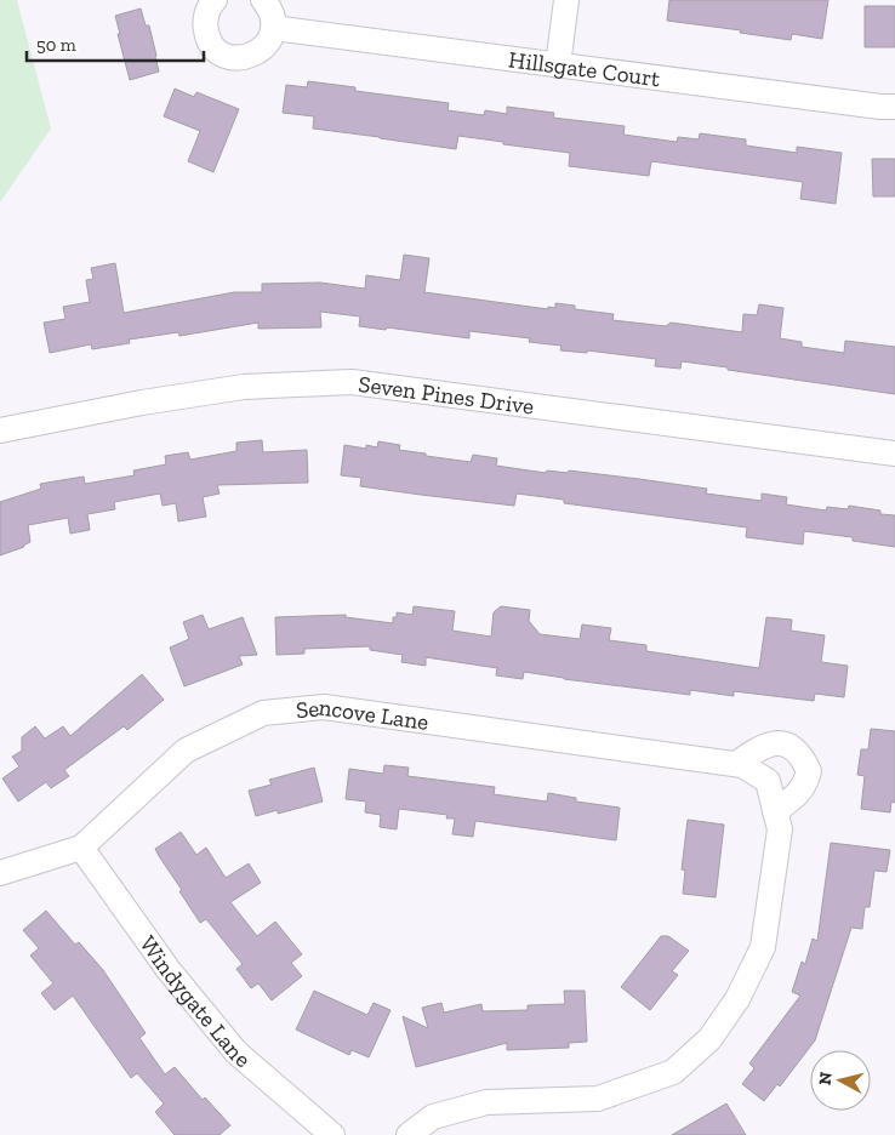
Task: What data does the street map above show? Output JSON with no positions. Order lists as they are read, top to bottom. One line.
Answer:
{"streets":{"street":["Hillsgate Court","Seven Pines Drive","Sencove Lane","Windygate Lane"]},"crossings":[["Sencove Lane","Windygate Lane"]],"scale_bar":"50 m","north":"left"}
